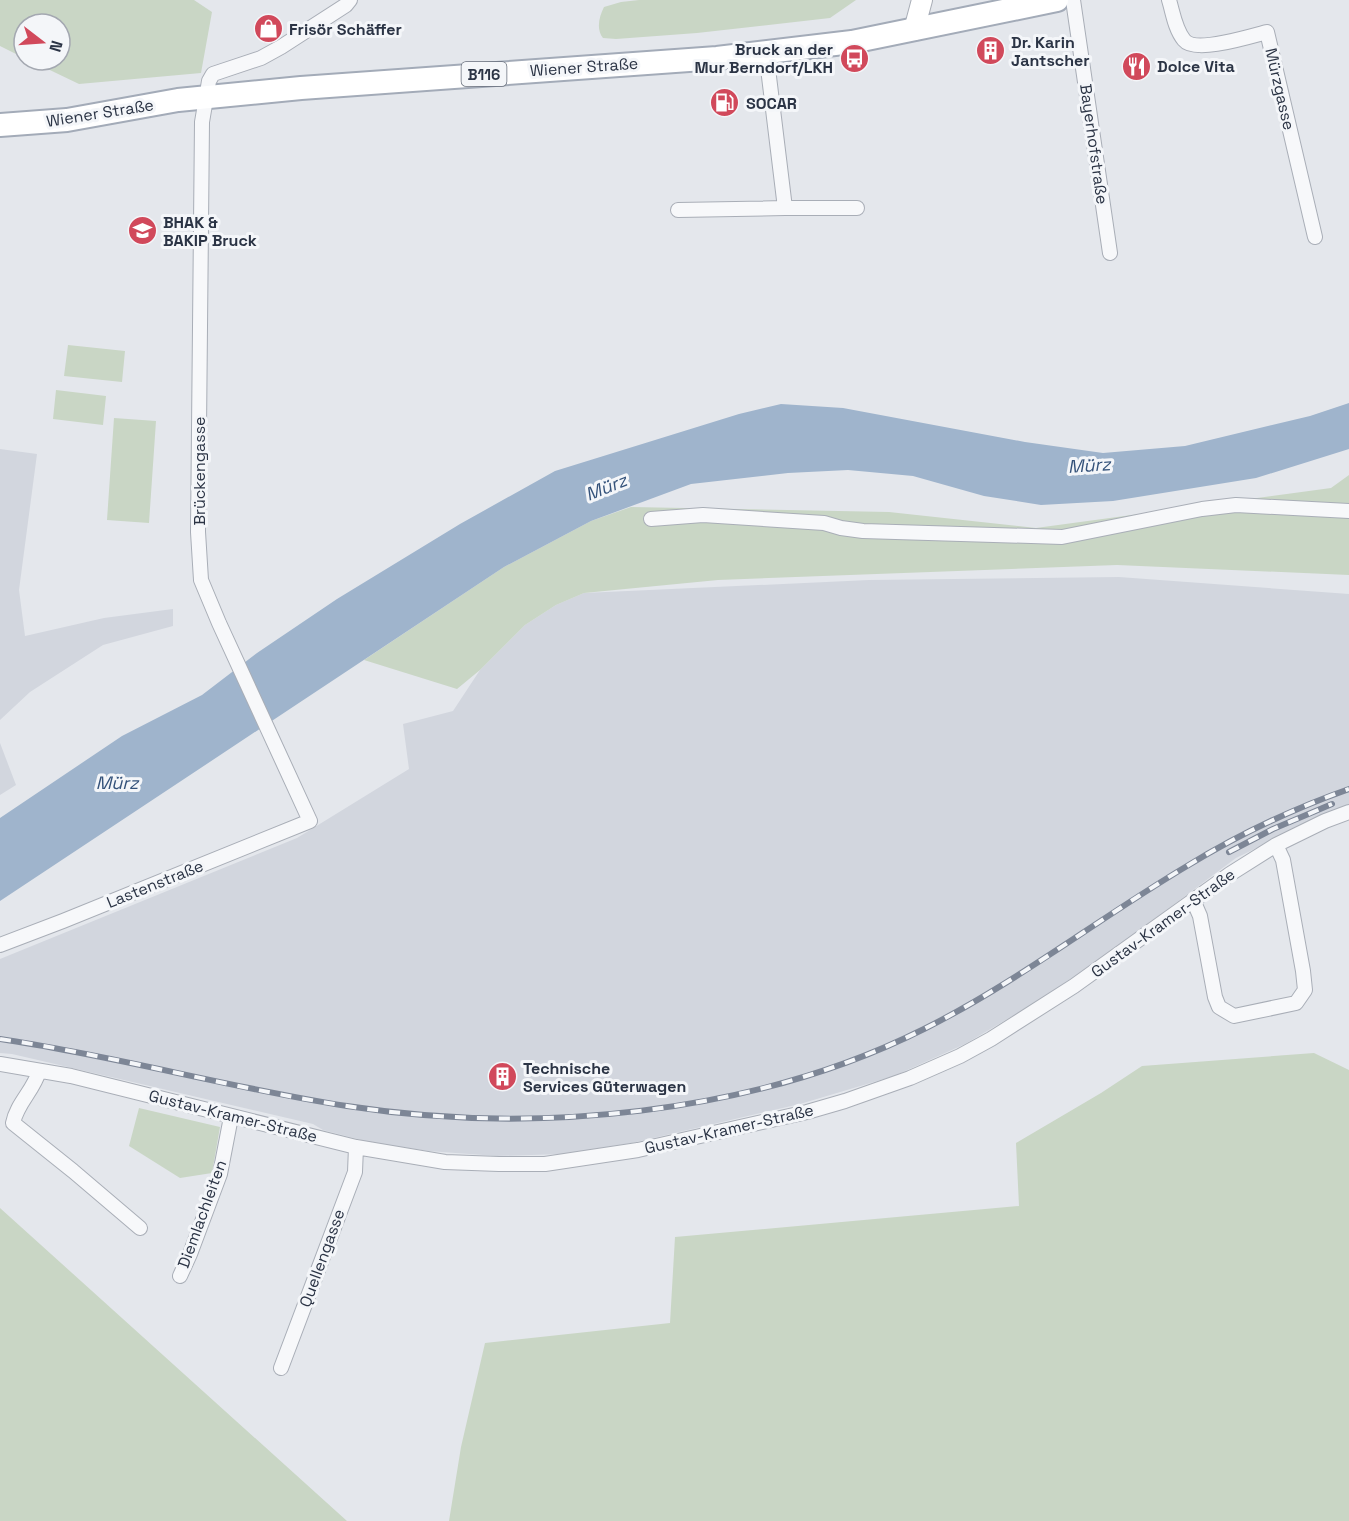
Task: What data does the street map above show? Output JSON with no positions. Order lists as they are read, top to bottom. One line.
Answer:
{"streets":{"main road":["Wiener Straße","B116"],"street":["Mürzgasse","Bayerhofstraße","Brückengasse","Lastenstraße","Gustav-Kramer-Straße","Diemlachleiten","Quellengasse"]},"crossings":[["Wiener Straße","Brückengasse"],["Brückengasse","Lastenstraße"],["Gustav-Kramer-Straße","Diemlachleiten"],["Gustav-Kramer-Straße","Quellengasse"]],"water":["Mürz"],"places":{"shop":["Frisör Schäffer"],"building":["Dr. Karin Jantscher","Technische Services Güterwagen"],"bus stop":["Bruck an der Mur Berndorf/LKH"],"restaurant":["Dolce Vita"],"fuel station":["SOCAR"],"school or university":["BHAK & BAKIP Bruck"]},"north":"right"}
